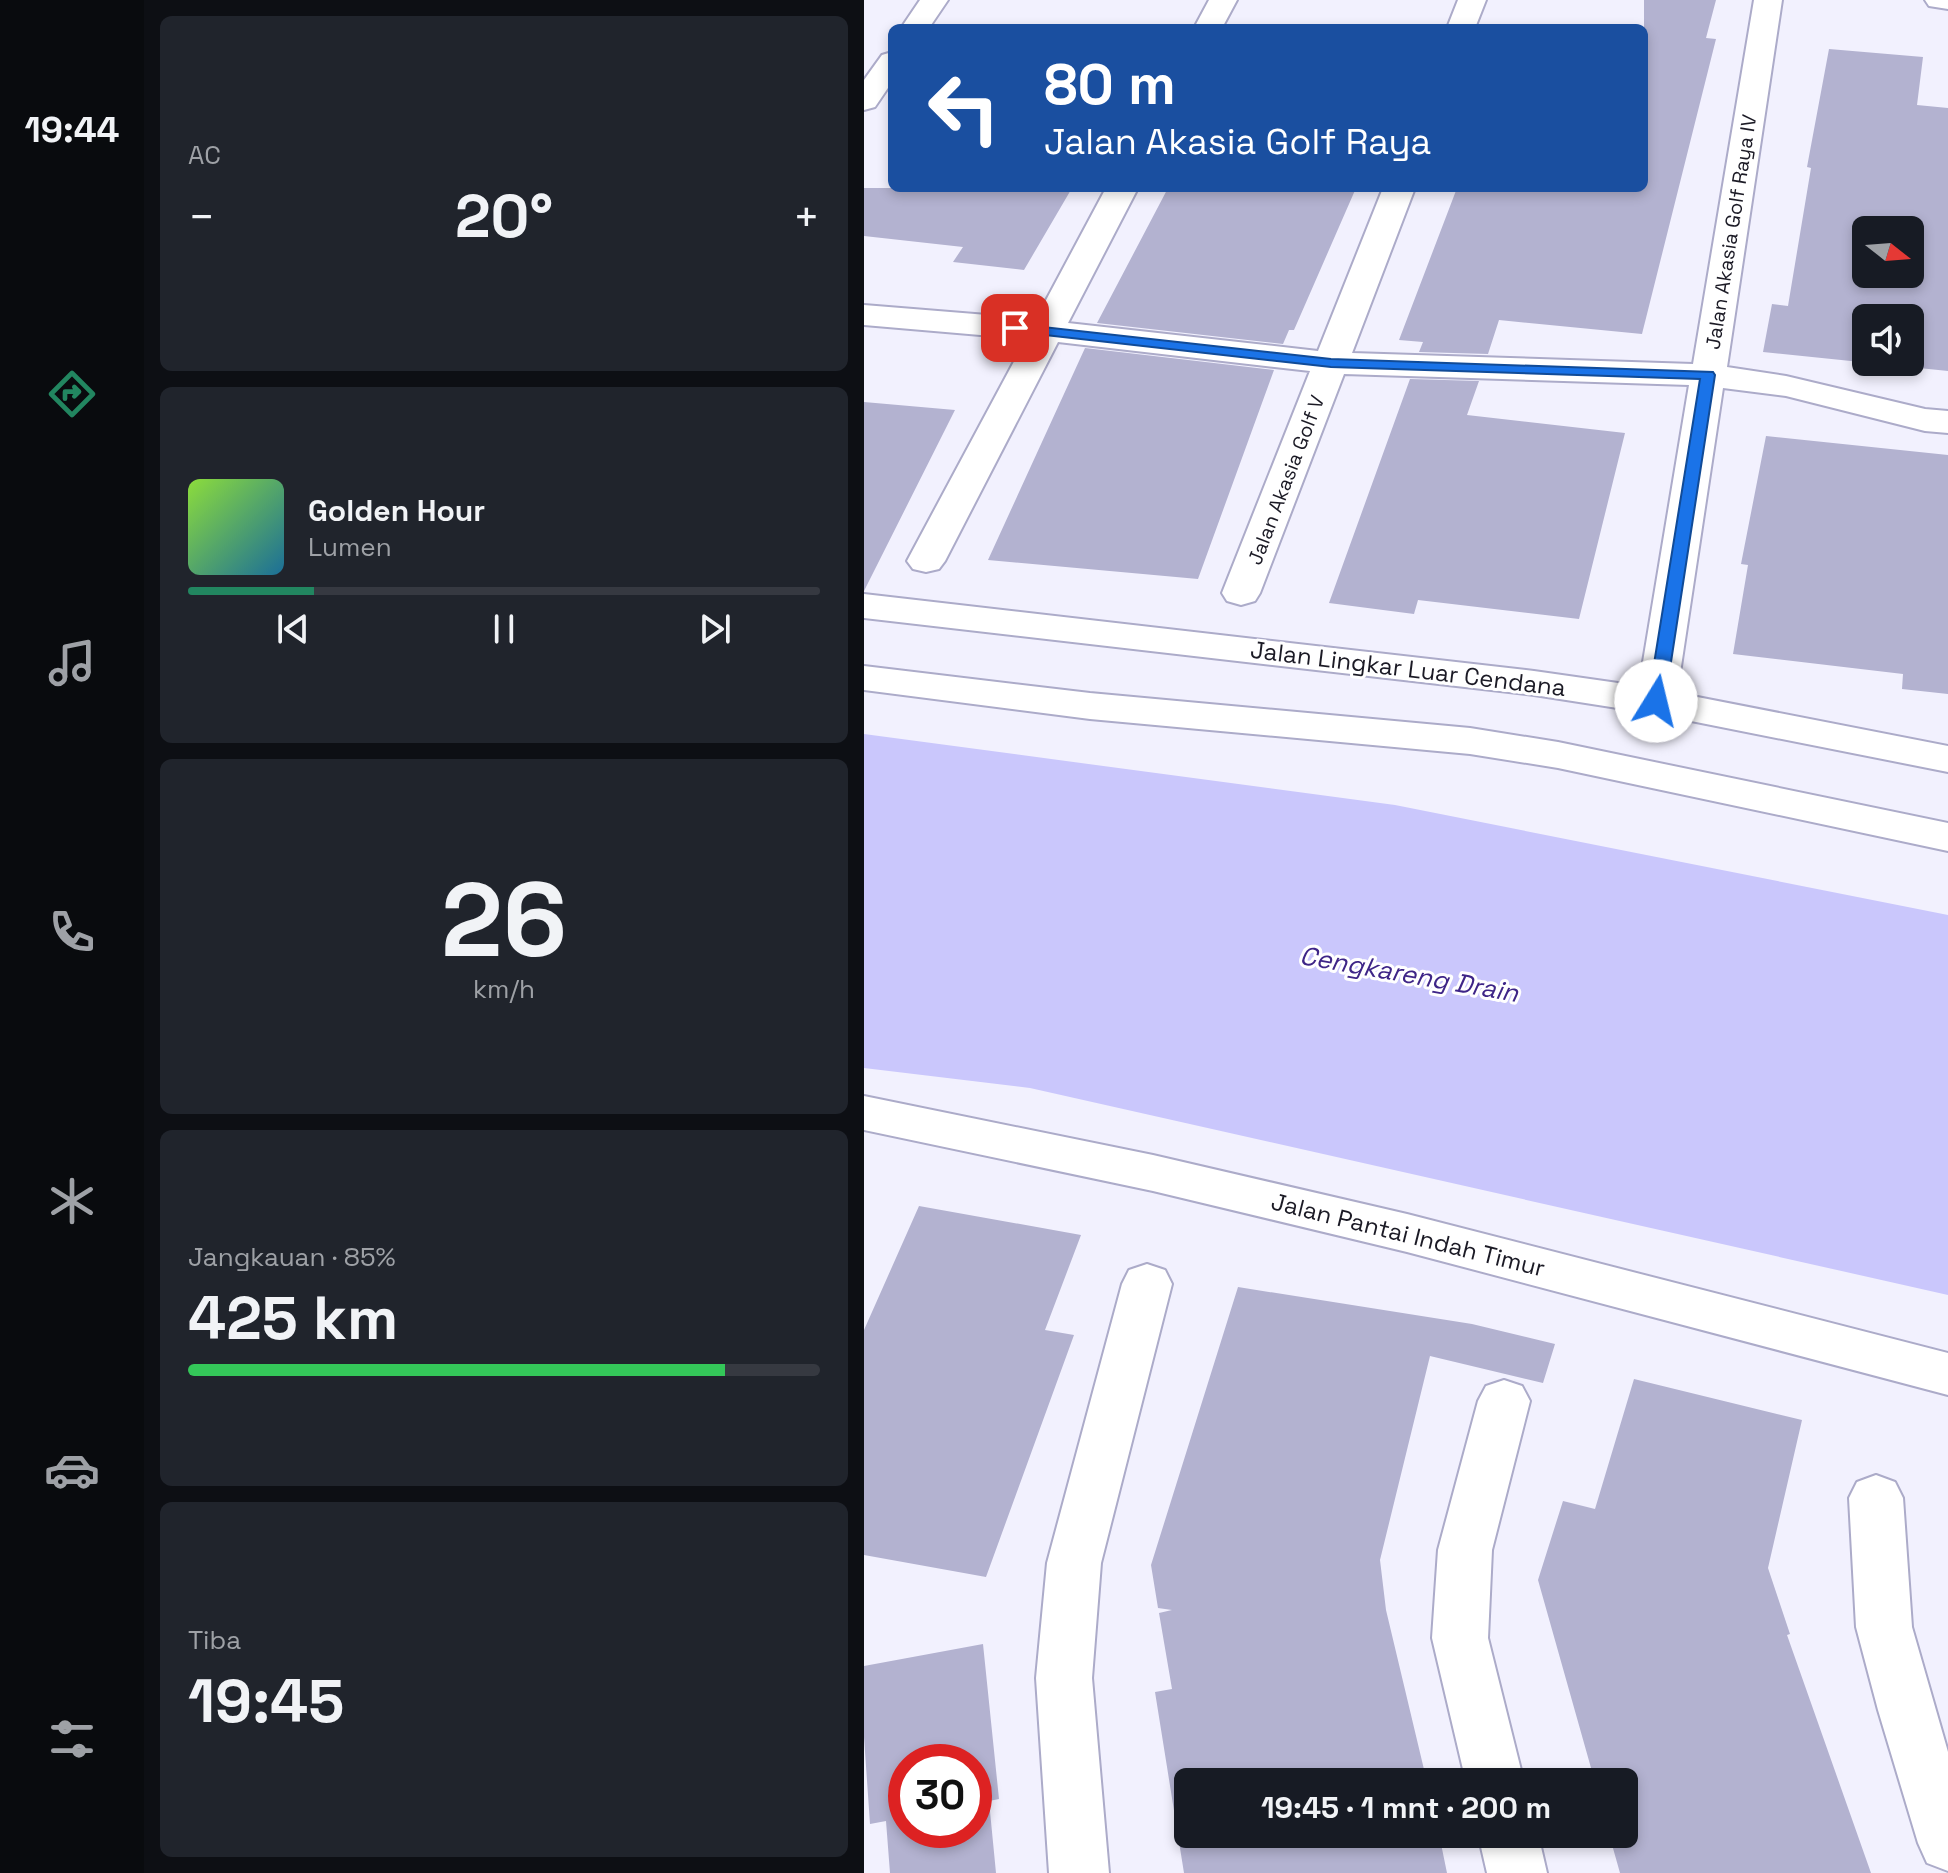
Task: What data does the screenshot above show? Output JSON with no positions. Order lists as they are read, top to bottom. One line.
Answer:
{"streets":{"street":["Jalan Akasia Golf Raya IV","Jalan Akasia Golf V","Jalan Lingkar Luar Cendana","Jalan Pantai Indah Timur"]},"crossings":[["Jalan Akasia Golf Raya IV","Jalan Lingkar Luar Cendana"]],"water":["Cengkareng Drain"],"north":"right","page":{"tabs":"19:44","tile":["AC",["26","km/h"],["Jangkauan · 85%","425 km"],["Tiba","19:45"]],"turn":["80 m","Jalan Akasia Golf Raya"],"heat":["−","20°","+"],"song":["Golden Hour","Lumen"],"limit":"30","trip":"19:45 · 1 mnt · 200 m"}}
